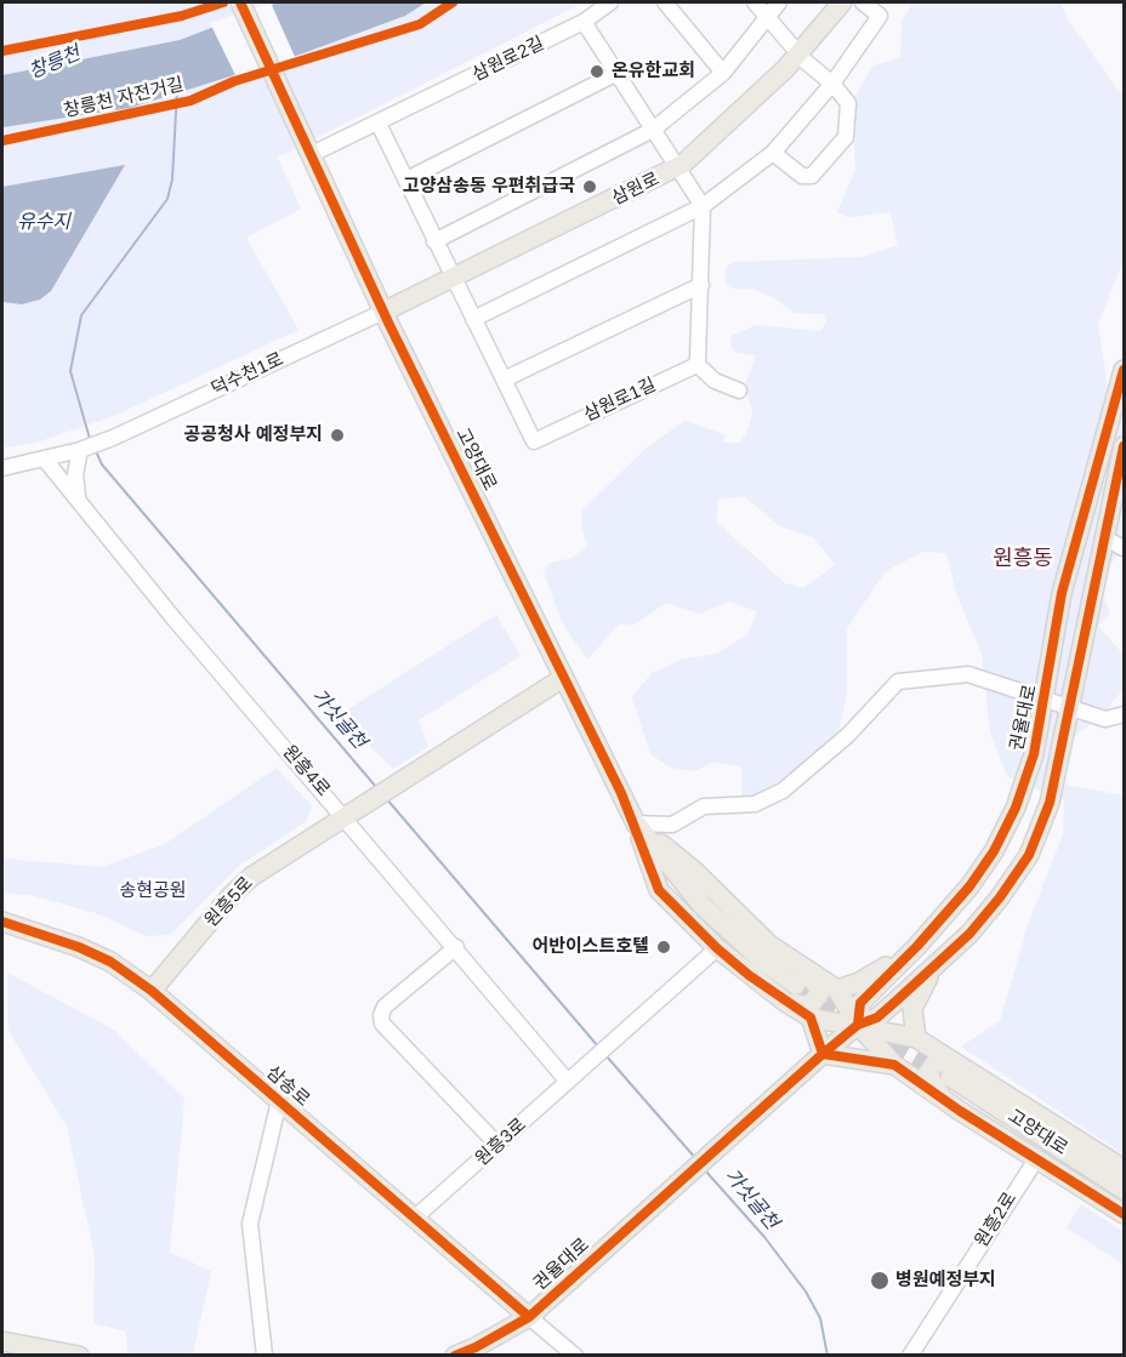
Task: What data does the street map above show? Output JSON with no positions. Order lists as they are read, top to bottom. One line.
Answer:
{"streets":{"main road":["삼원로","고양대로","권율대로","원흥5로","삼송로"],"street":["삼원로2길","덕수천1로","삼원로1길","원흥4로","원흥3로","원흥2로"],"cycle path":["창릉천 자전거길"]},"crossings":[["삼원로2길","고양대로"],["삼원로","덕수천1로"],["삼원로","삼원로1길"],["삼원로","고양대로"],["덕수천1로","고양대로"],["고양대로","원흥5로"],["권율대로","삼송로"],["원흥4로","원흥5로"],["원흥4로","원흥3로"],["원흥5로","삼송로"],["삼송로","원흥3로"]],"districts":["원흥동"],"water":["창릉천","유수지","가싯골천"],"parks":["송현공원"],"places":["온유한교회","고양삼송동 우편취급국","공공청사 예정부지","어반이스트호텔","병원예정부지"]}
